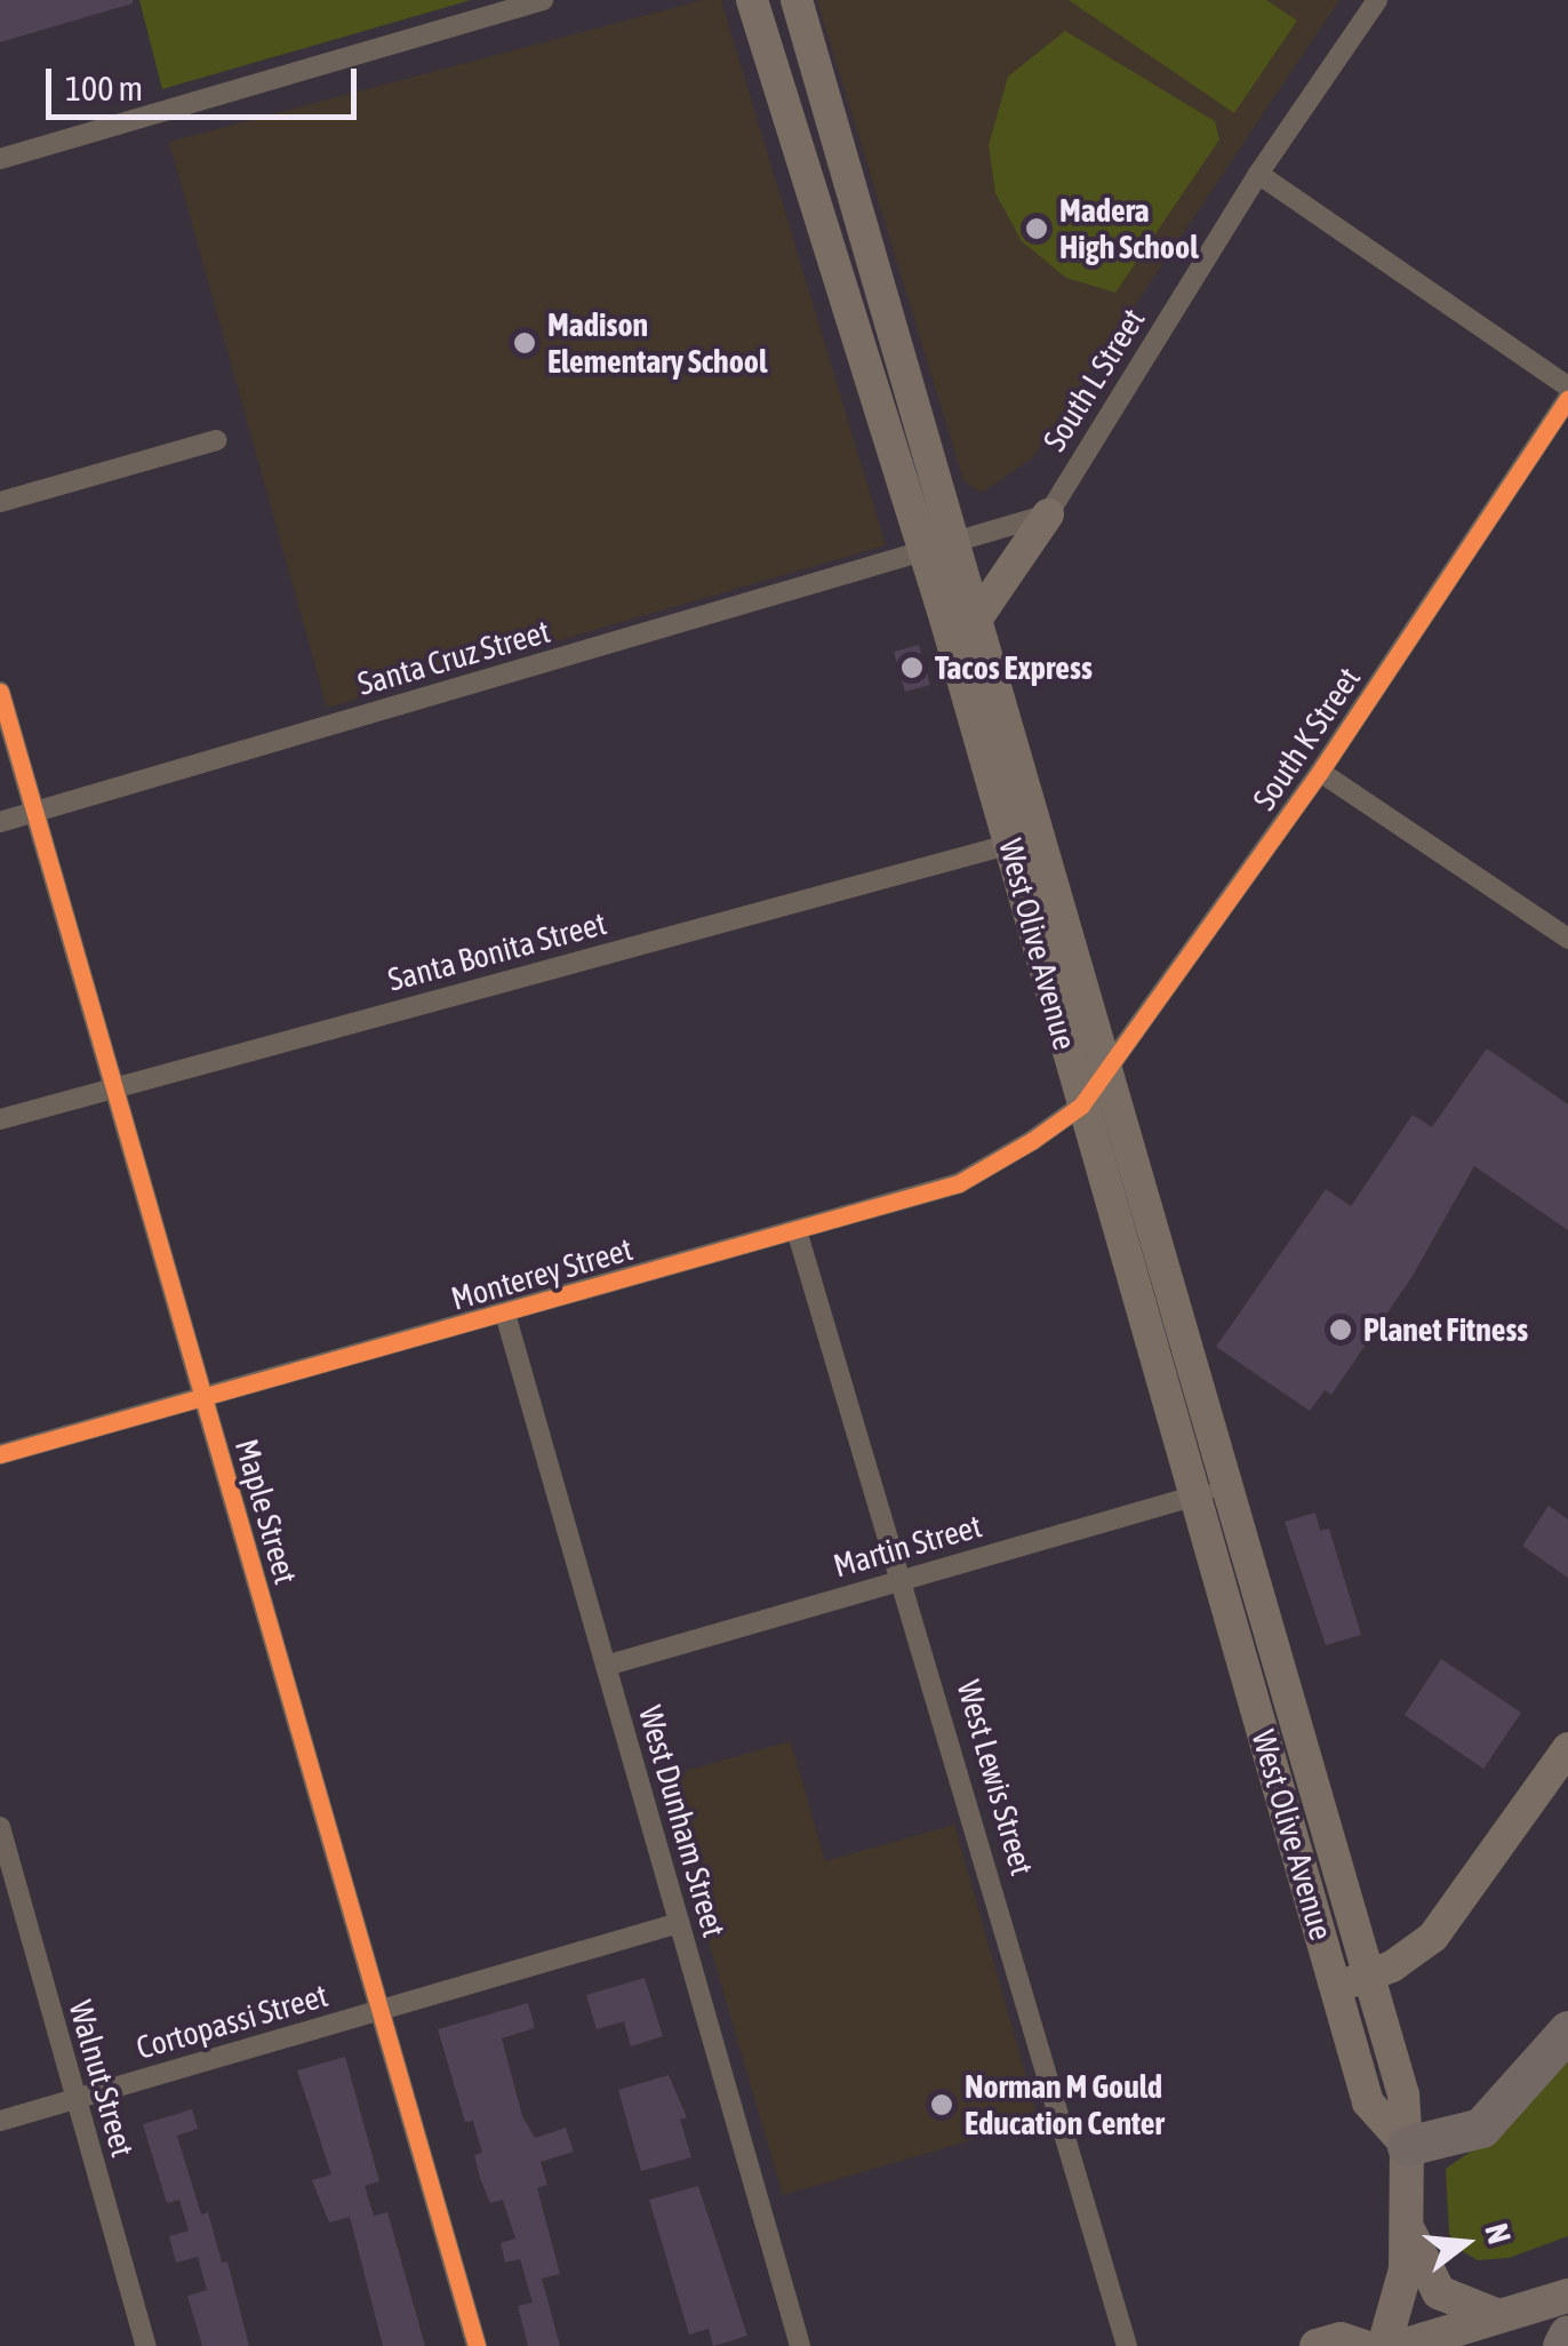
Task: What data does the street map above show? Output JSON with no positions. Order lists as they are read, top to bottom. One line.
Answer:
{"streets":{"main road":["West Olive Avenue"],"street":["South L Street","Santa Cruz Street","South K Street","Santa Bonita Street","Monterey Street","Maple Street","Martin Street","West Lewis Street","West Dunham Street","Cortopassi Street","Walnut Street"]},"crossings":[["Santa Cruz Street","West Olive Avenue"],["Santa Cruz Street","Maple Street"],["South K Street","West Olive Avenue"],["South K Street","Monterey Street"],["West Olive Avenue","Santa Bonita Street"],["West Olive Avenue","Monterey Street"],["West Olive Avenue","Martin Street"],["Santa Bonita Street","Maple Street"],["Monterey Street","Maple Street"],["Monterey Street","West Lewis Street"],["Monterey Street","West Dunham Street"],["Maple Street","Cortopassi Street"],["Martin Street","West Lewis Street"],["Martin Street","West Dunham Street"],["West Dunham Street","Cortopassi Street"],["Cortopassi Street","Walnut Street"]],"places":["Madera High School","Madison Elementary School","Tacos Express","Planet Fitness","Norman M Gould Education Center"],"scale_bar":"100 m","north":"right"}
